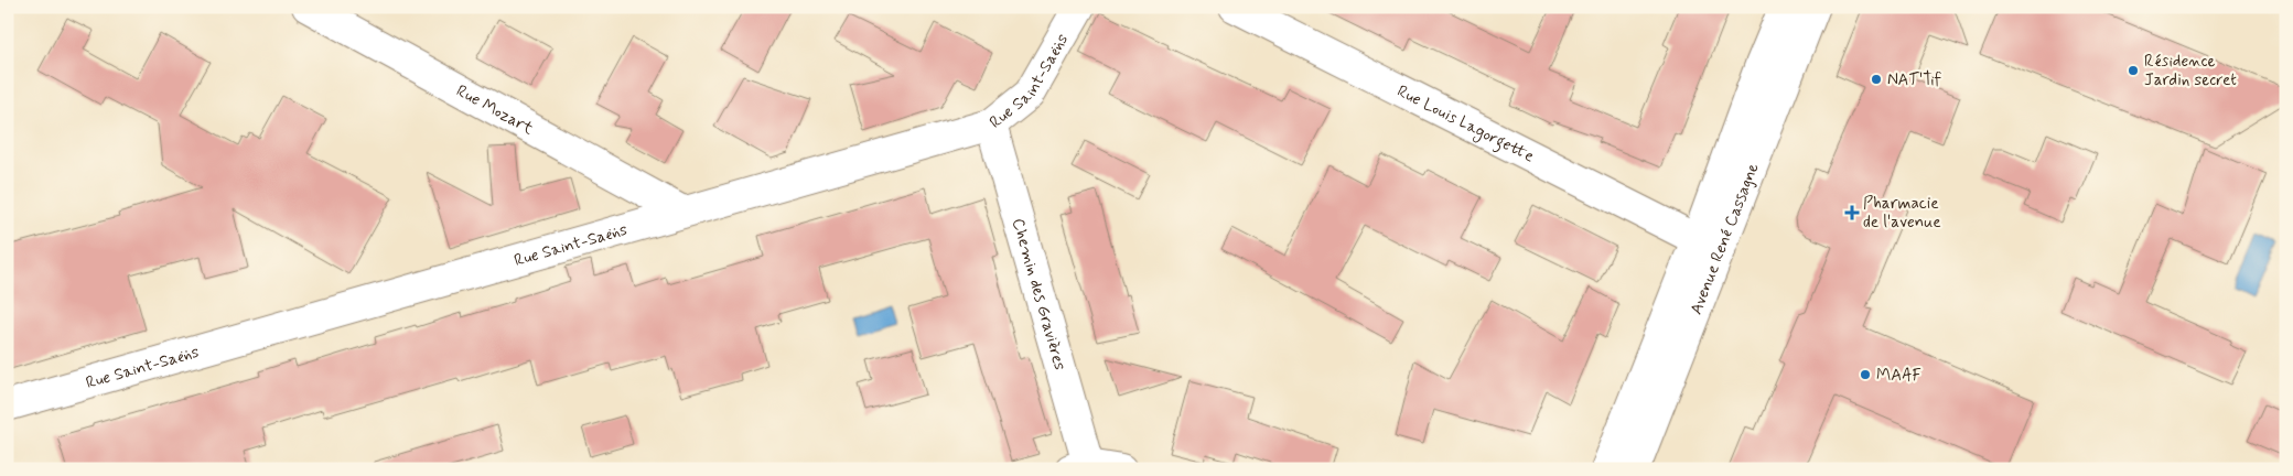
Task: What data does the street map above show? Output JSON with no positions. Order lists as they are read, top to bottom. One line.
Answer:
{"streets":{"street":["Rue Saint-Saëns","Rue Mozart","Rue Louis Lagorgette","Avenue René Cassagne","Chemin des Gravières"]},"crossings":[["Rue Saint-Saëns","Rue Mozart"],["Rue Saint-Saëns","Chemin des Gravières"],["Rue Louis Lagorgette","Avenue René Cassagne"]],"places":{"other":["Résidence Jardin secret","NAT'Tif","MAAF"],"health":["Pharmacie de l'avenue"]}}
